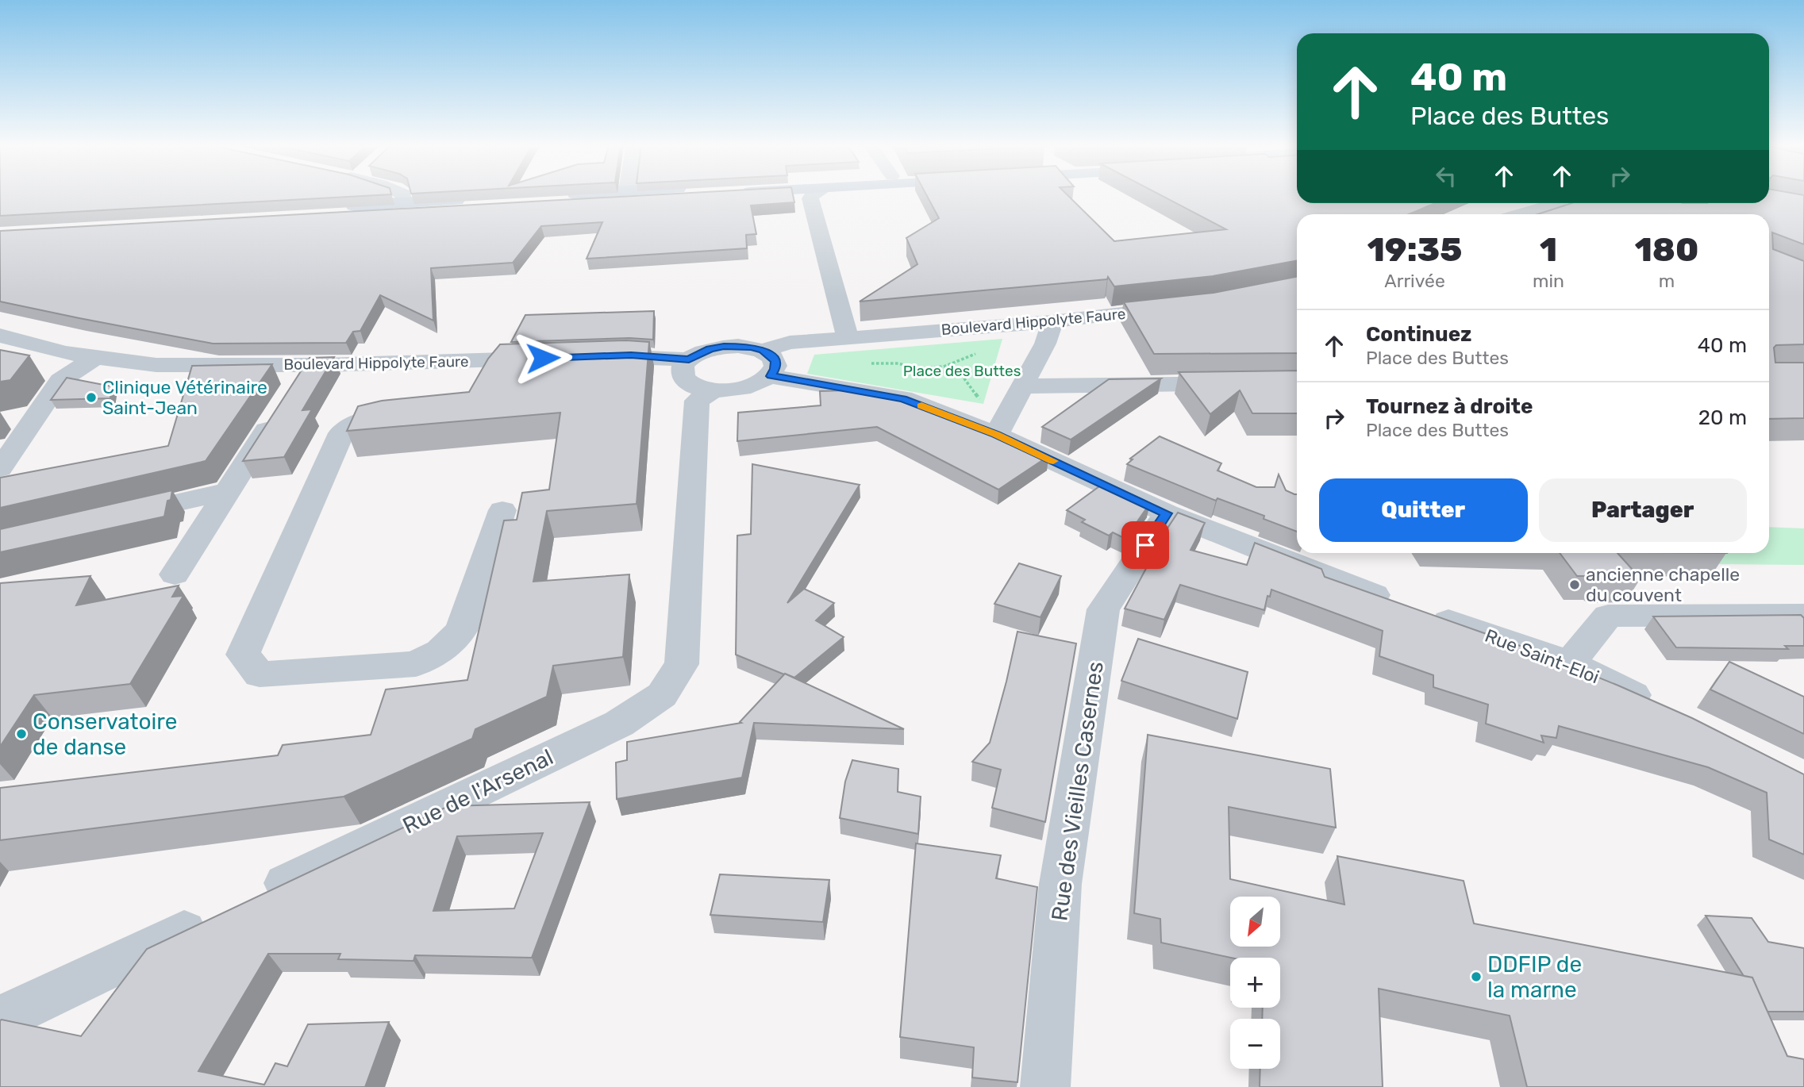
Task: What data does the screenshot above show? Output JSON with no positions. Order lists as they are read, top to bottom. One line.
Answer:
{"streets":{"street":["Boulevard Hippolyte Faure","Rue Saint-Eloi","Rue de l'Arsenal","Rue des Vieilles Casernes"]},"crossings":[["Boulevard Hippolyte Faure","Rue Saint-Eloi"],["Rue Saint-Eloi","Rue des Vieilles Casernes"]],"parks":["Place des Buttes"],"places":["Clinique Vétérinaire Saint-Jean","ancienne chapelle du couvent","Conservatoire de danse","DDFIP de la marne"],"north":"bottom left","page":{"turn":["40 m","Place des Buttes"],"eta":["19:35","Arrivée","1","min","180","m"],"list":[{"name":"Continuez","note":"Place des Buttes","value":"40 m"},{"name":"Tournez à droite","note":"Place des Buttes","value":"20 m"}],"buttons":["Quitter","Partager"],"map_buttons":["+","−"]}}
